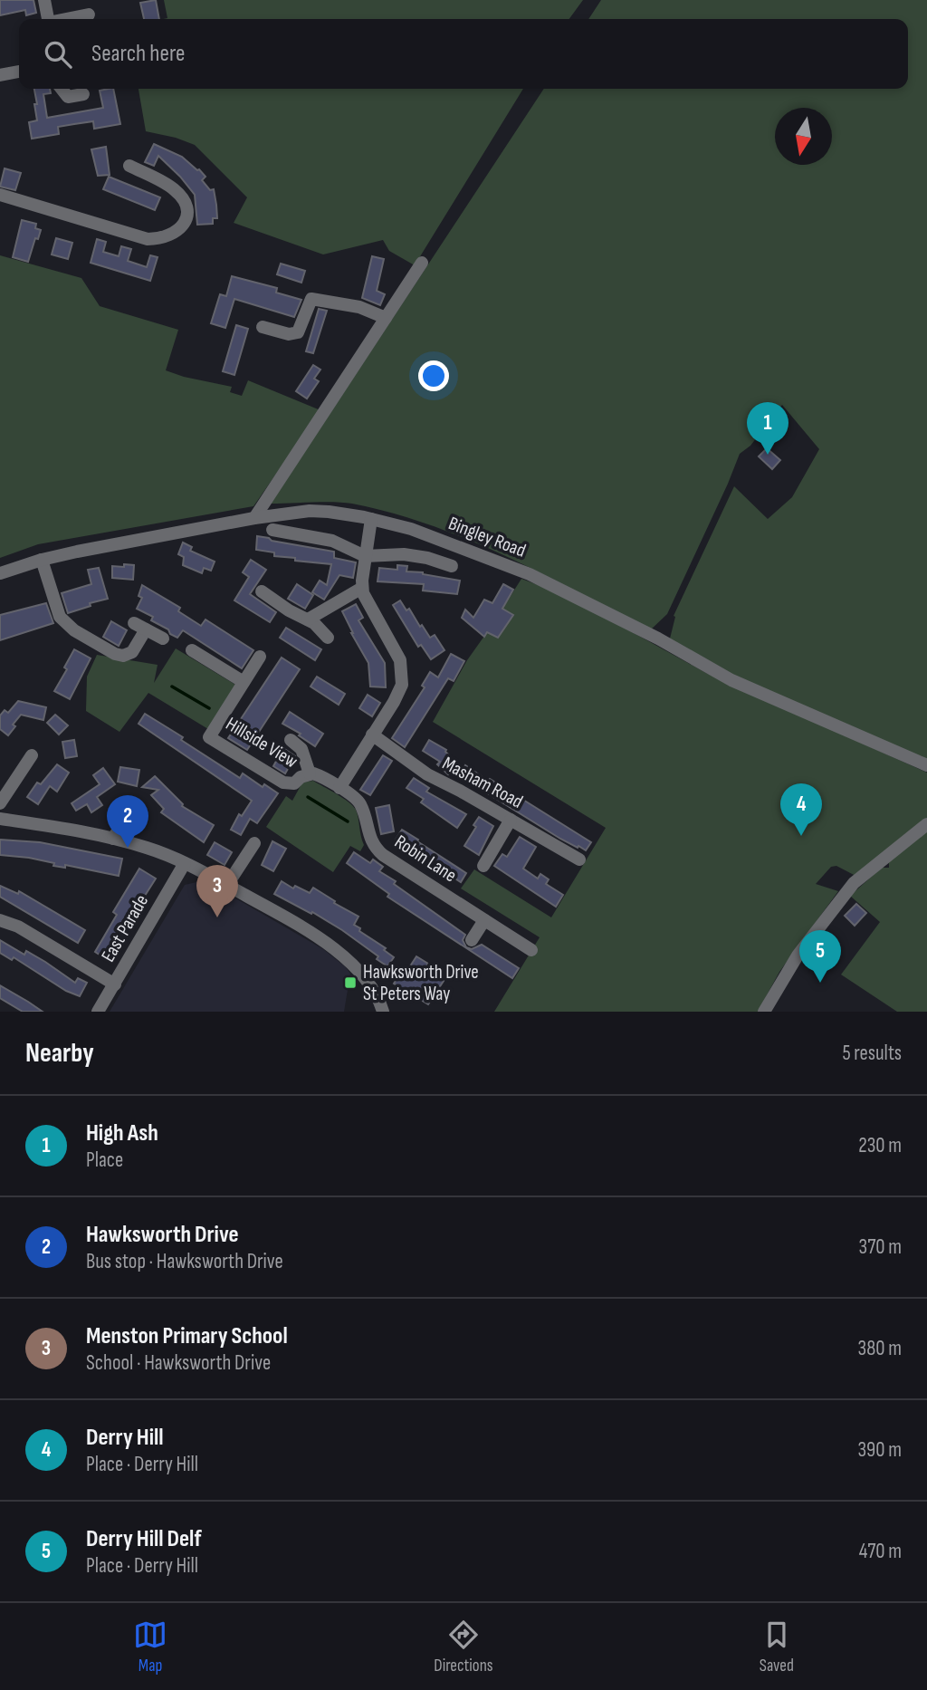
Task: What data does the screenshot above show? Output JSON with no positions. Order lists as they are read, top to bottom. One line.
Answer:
{"streets":{"street":["Bingley Road","Hillside View","Masham Road","Robin Lane","East Parade"]},"crossings":[["Hillside View","Robin Lane"]],"places":{"transit":["Hawksworth Drive St Peters Way"]},"north":"bottom","page":{"search":"Search here","pins":["1","4","2","3","5"],"heading":["Nearby","5 results"],"list":[{"mark":"1","name":"High Ash","note":"Place","value":"230 m"},{"mark":"2","name":"Hawksworth Drive","note":"Bus stop · Hawksworth Drive","value":"370 m"},{"mark":"3","name":"Menston Primary School","note":"School · Hawksworth Drive","value":"380 m"},{"mark":"4","name":"Derry Hill","note":"Place · Derry Hill","value":"390 m"},{"mark":"5","name":"Derry Hill Delf","note":"Place · Derry Hill","value":"470 m"}],"nav":["Map","Directions","Saved"]}}
